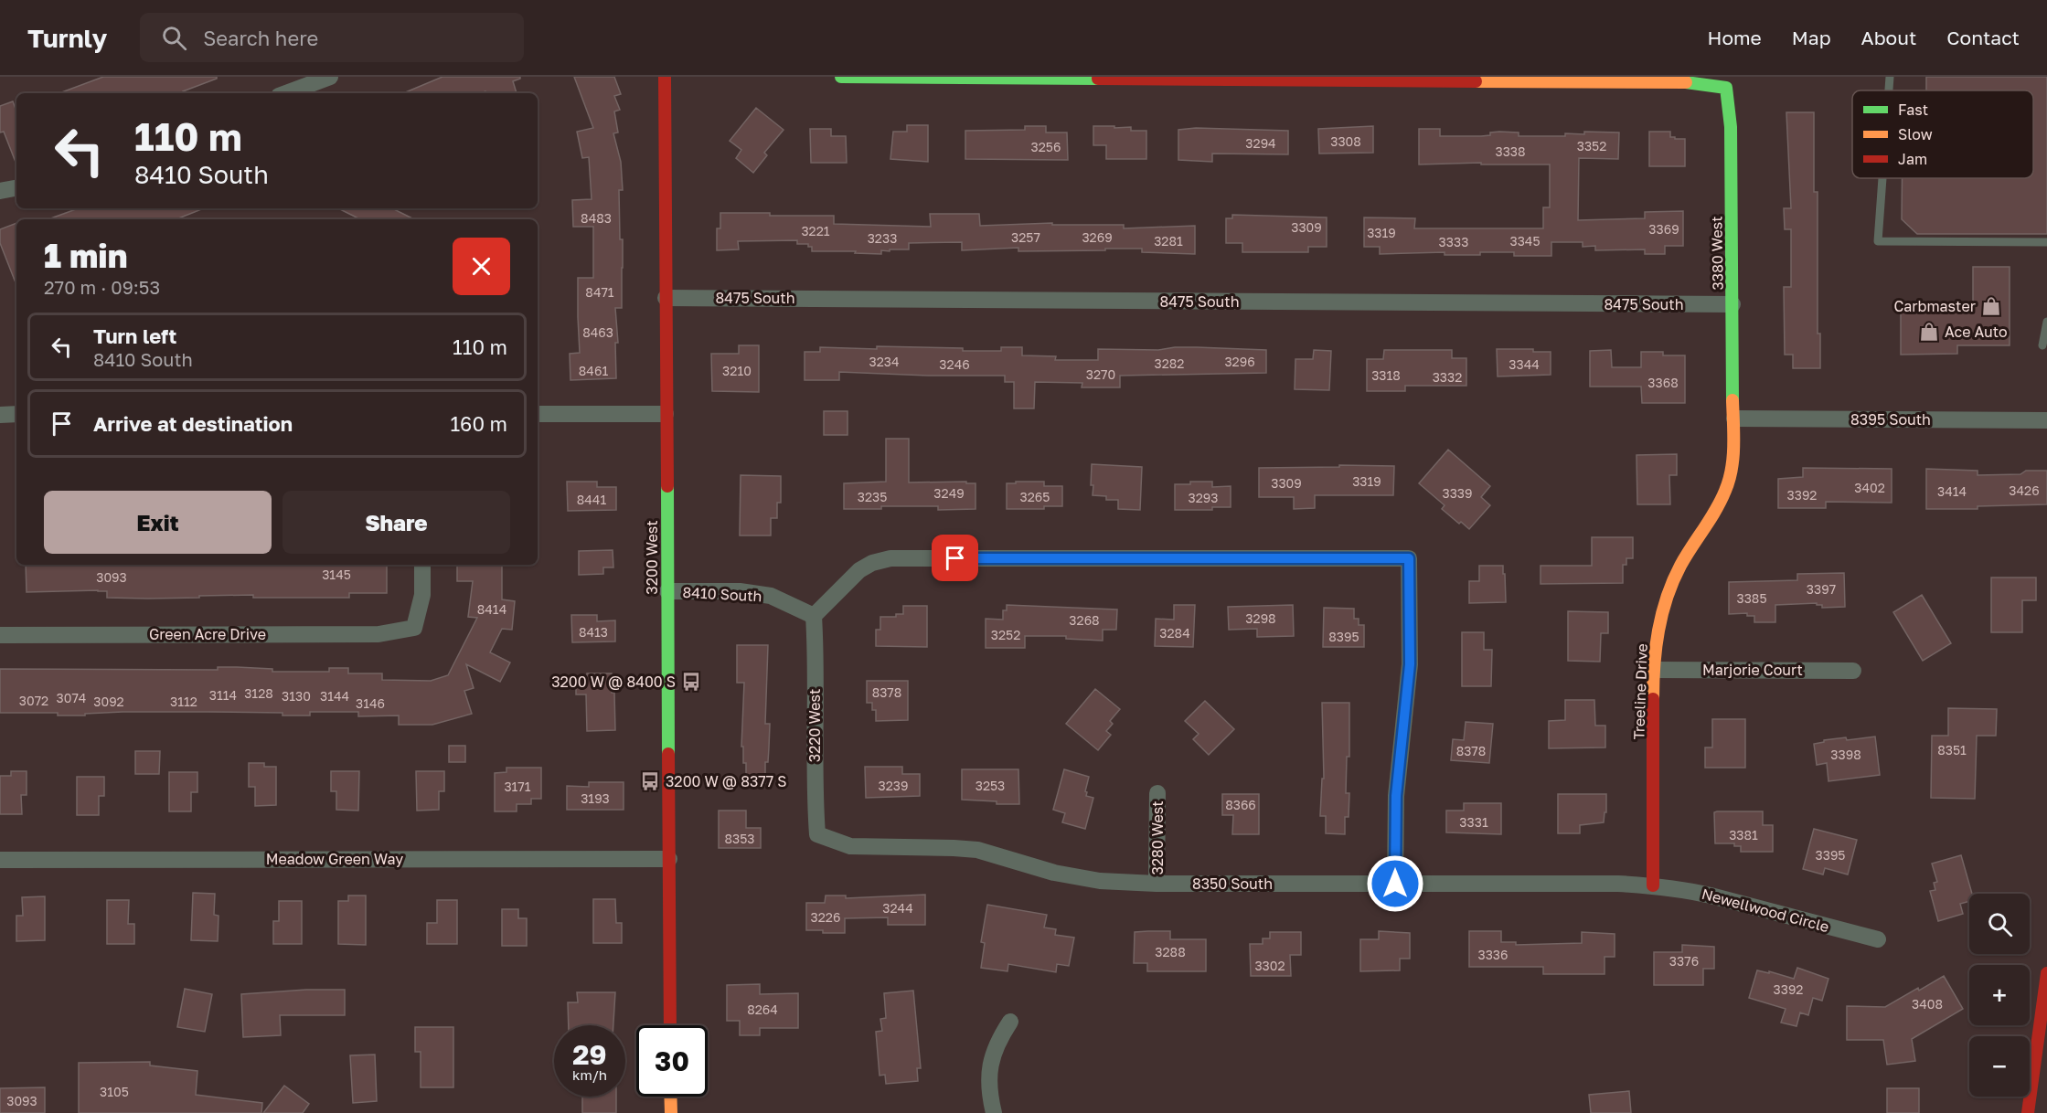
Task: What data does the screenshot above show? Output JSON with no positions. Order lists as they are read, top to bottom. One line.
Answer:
{"streets":{"street":["3380 West","8475 South","8395 South","3200 West","8410 South","Green Acre Drive","Marjorie Court","Treeline Drive","3220 West","3280 West","Meadow Green Way","8350 South","Newellwood Circle"]},"crossings":[["3380 West","8475 South"],["3380 West","8395 South"],["3380 West","Treeline Drive"],["8475 South","3200 West"],["8395 South","Treeline Drive"],["3200 West","8410 South"],["3200 West","Meadow Green Way"],["8410 South","3220 West"],["Marjorie Court","Treeline Drive"],["Treeline Drive","8350 South"],["Treeline Drive","Newellwood Circle"],["3220 West","8350 South"],["3280 West","8350 South"],["8350 South","Newellwood Circle"]],"places":{"shop":["Carbmaster","Ace Auto"],"bus stop":["3200 W @ 8400 S","3200 W @ 8377 S"]},"house_numbers":["3308","3294","3352","3256","3338","8483","3309","3369","3221","3319","3257","3269","3233","3281","3345","3333","8471","8463","3234","3296","3282","3246","3344","8461","3210","3270","3318","3332","3368","3319","3309","3402","3426","3414","3249","3339","3392","3235","3265","3293","8441","3145","3093","3397","3385","8414","3298","3268","8413","3284","3252","8395","8378","3128","3114","3130","3144","3074","3072","3092","3112","3146","8351","8378","3398","3239","3253","3171","3193","8366","3331","3381","8353","3395","3244","3226","3288","3336","3376","3302","3392","3408","8264","3105","3093"],"legend":["Fast","Slow","Jam"],"page":{"header":"Turnly","search":"Search here","nav":["Home","Map","About","Contact"],"turn":["110 m","8410 South"],"heading":["1 min","270 m · 09:53"],"list":[{"name":"Turn left","note":"8410 South","value":"110 m"},{"name":"Arrive at destination","value":"160 m"}],"buttons":["Exit","Share"],"map_buttons":["+","−"],"speed":"29 km/h","limit":"30"}}
